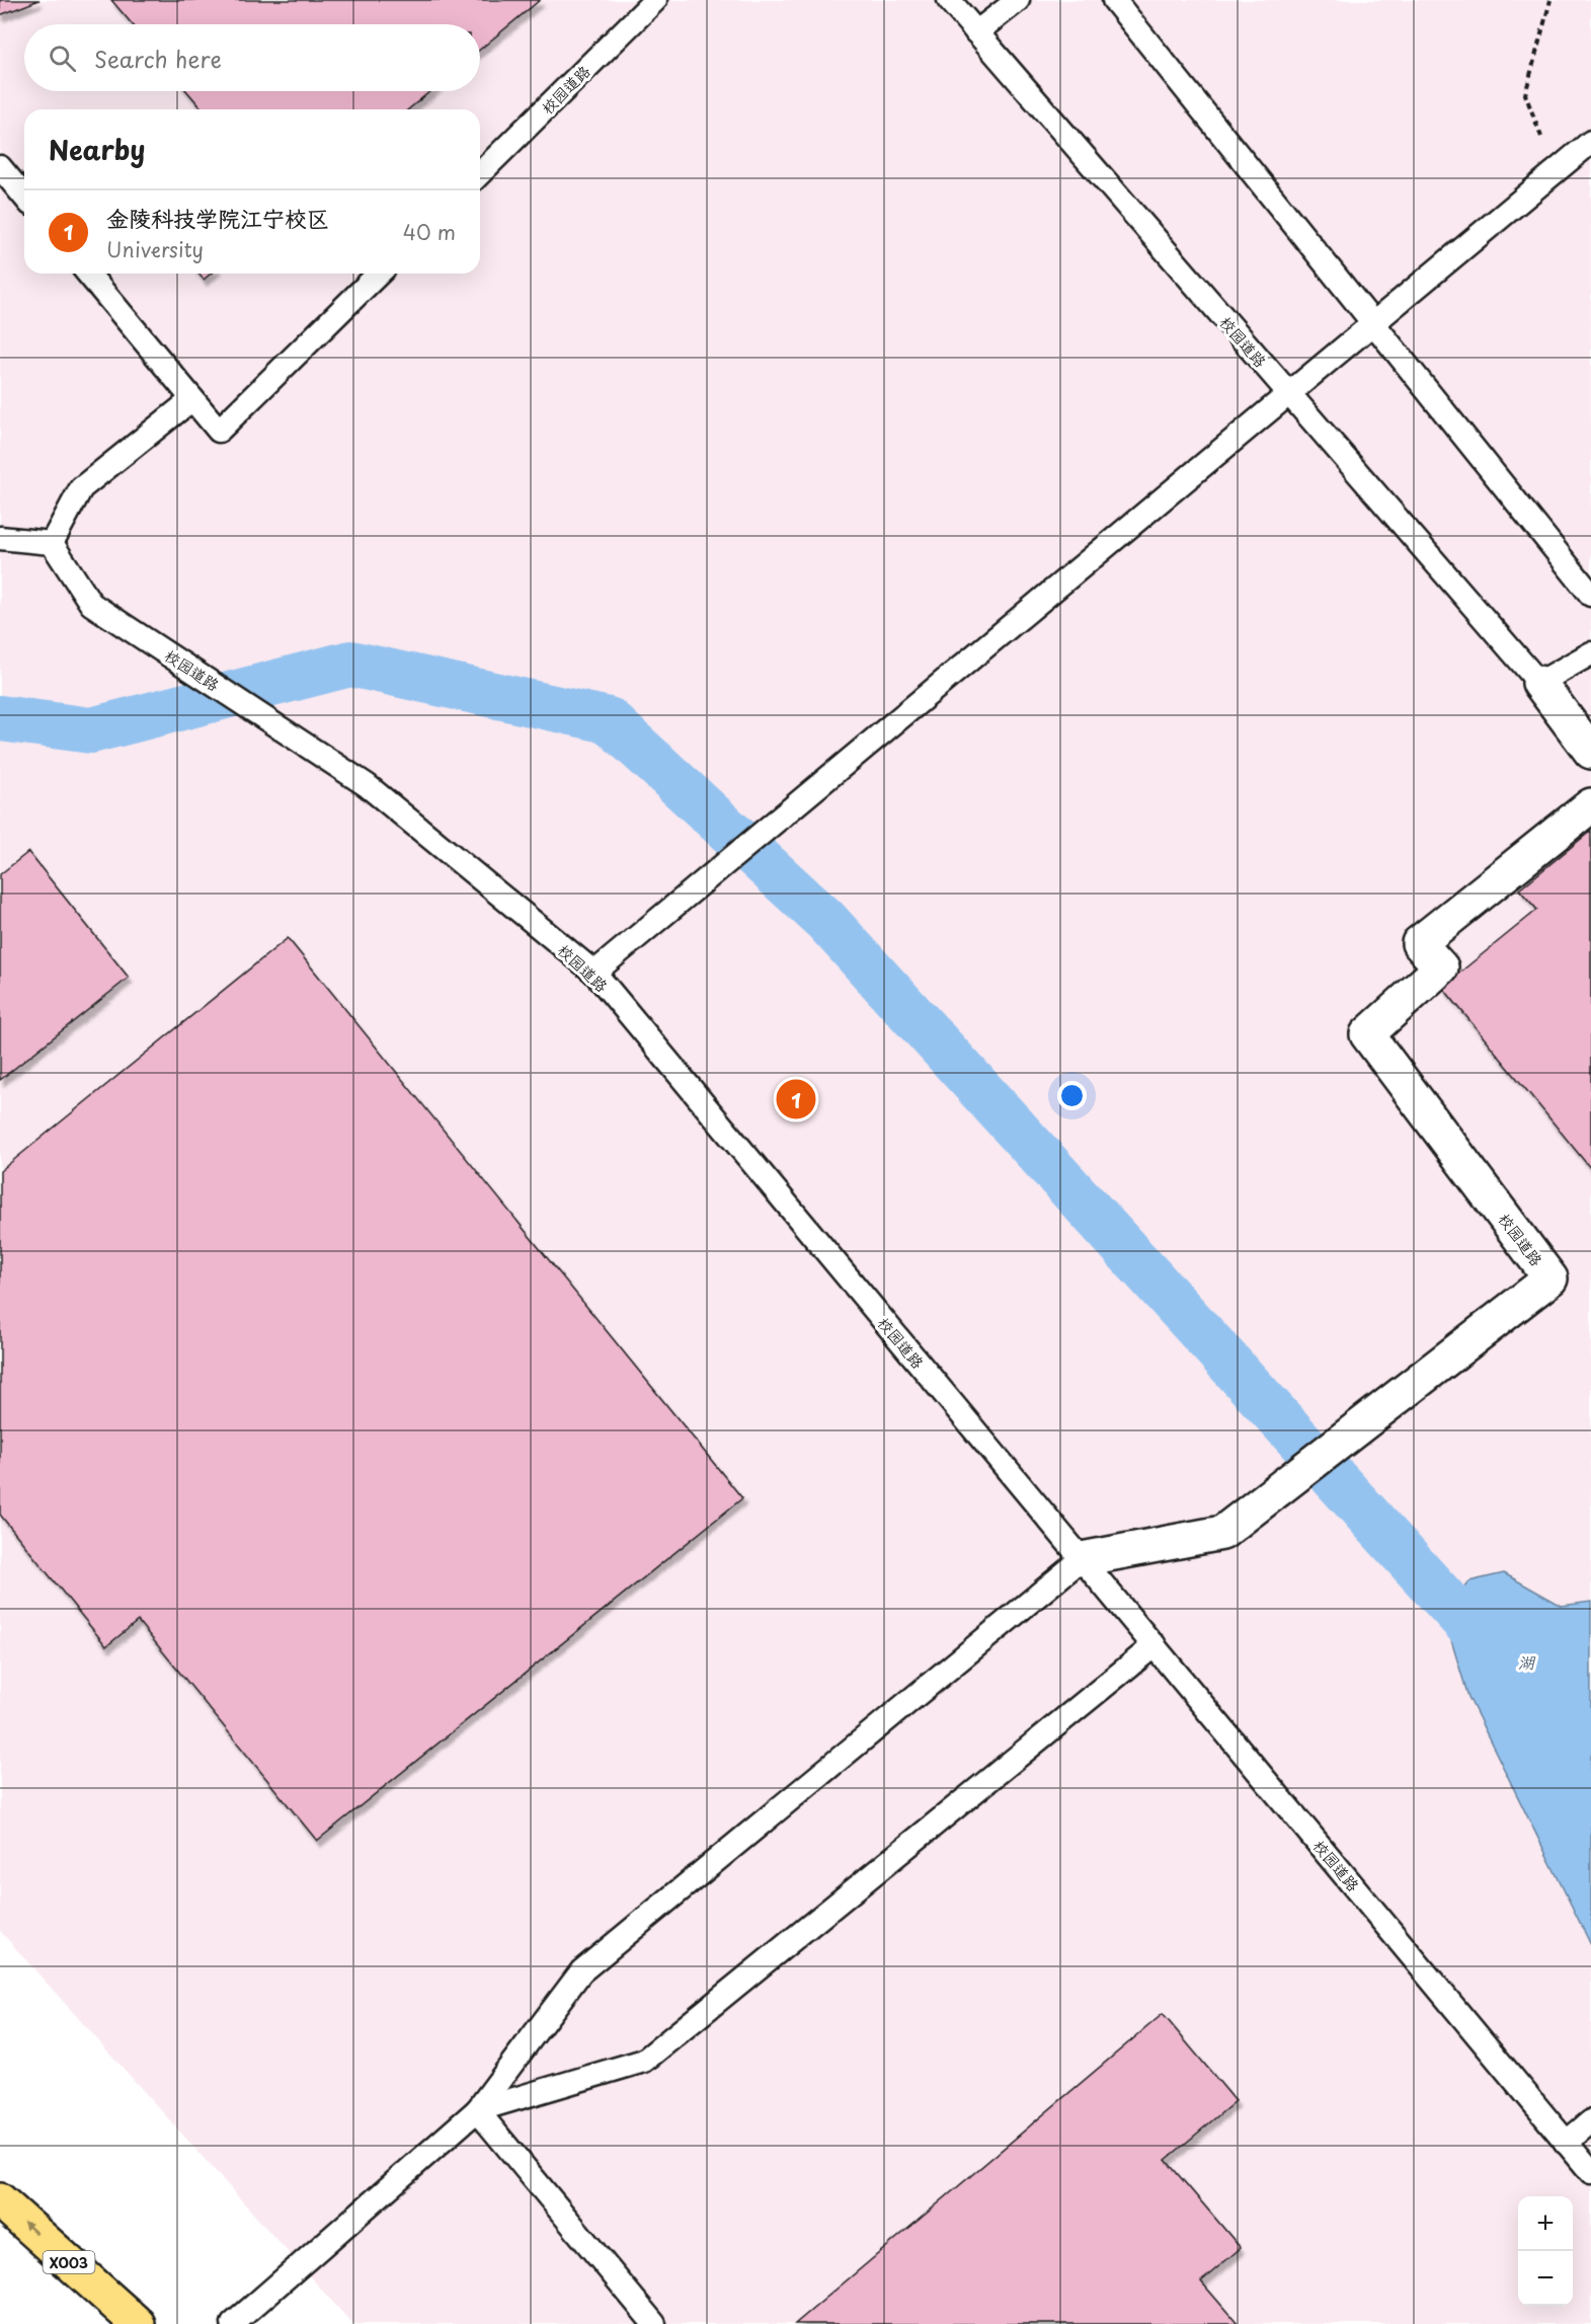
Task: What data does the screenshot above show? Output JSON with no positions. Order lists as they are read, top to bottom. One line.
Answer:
{"streets":{"main road":["X003"],"street":["校园道路"]},"water":["湖"],"page":{"search":"Search here","heading":"Nearby","list":[{"mark":"1","name":"金陵科技学院江宁校区","note":"University","value":"40 m"}],"pins":"1","map_buttons":["+","−"]}}
